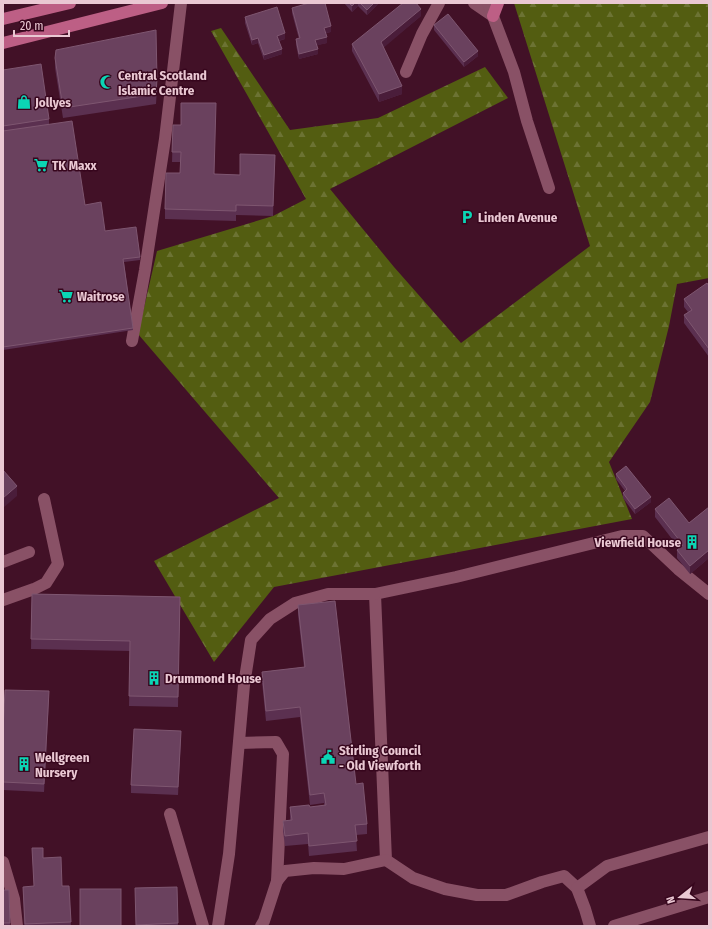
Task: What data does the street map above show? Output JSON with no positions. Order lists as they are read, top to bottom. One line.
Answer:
{"places":{"mosque":["Central Scotland Islamic Centre"],"shop":["Jollyes"],"supermarket":["TK Maxx","Waitrose"],"parking":["Linden Avenue"],"building":["Viewfield House","Drummond House","Wellgreen Nursery"],"public building":["Stirling Council - Old Viewforth"]},"scale_bar":"20 m","north":"left"}
